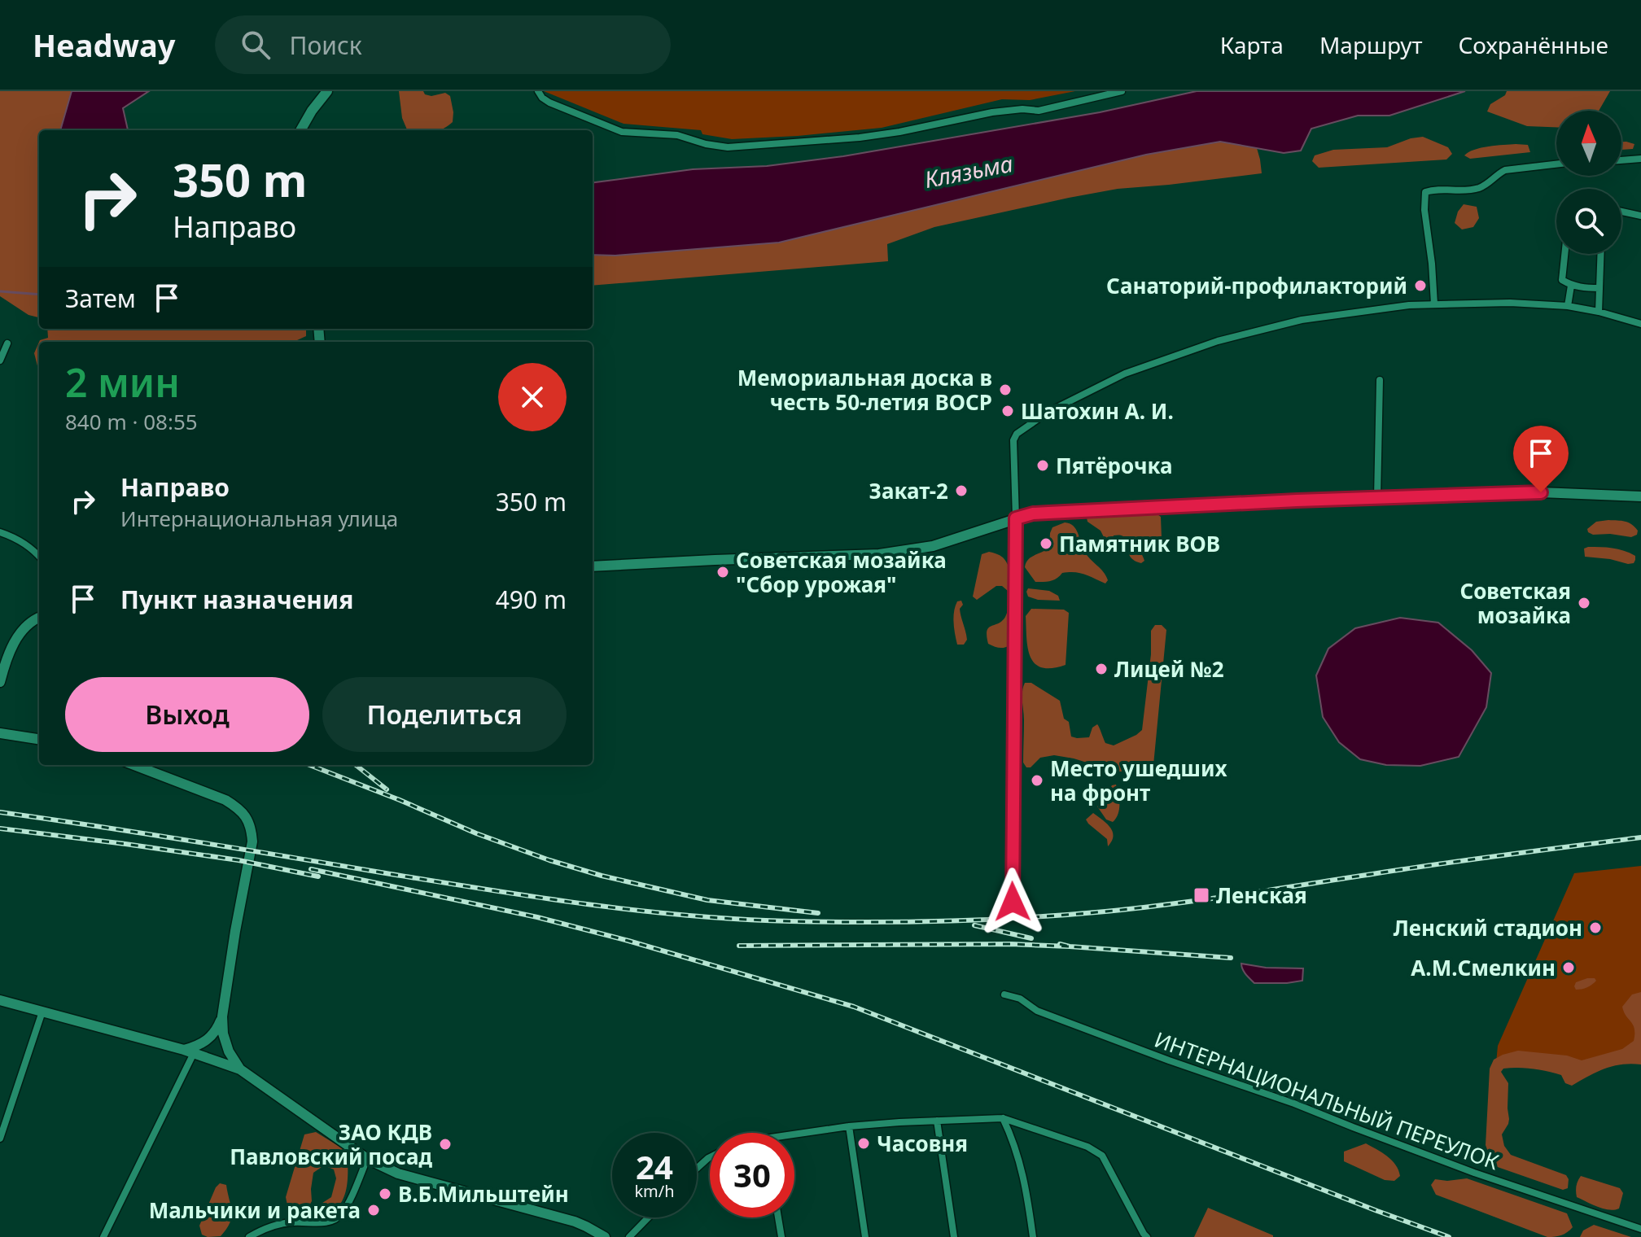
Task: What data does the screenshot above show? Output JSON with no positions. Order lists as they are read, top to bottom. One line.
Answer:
{"streets":{"street":["ИНТЕРНАЦИОНАЛЬНЫЙ ПЕРЕУЛОК"]},"water":["Клязьма"],"places":{"other":["Санаторий-профилакторий","Мемориальная доска в честь 50-летия ВОСР","Шатохин А. И.","Пятёрочка","Закат-2","Памятник ВОВ","Советская мозайка \"Сбор урожая\"","Советская мозайка","Лицей №2","Место ушедших на фронт","Ленский стадион","А.М.Смелкин","Часовня","ЗАО КДВ Павловский посад","В.Б.Мильштейн","Мальчики и ракета"],"transit":["Ленская"]},"north":"top","page":{"header":"Headway","search":"Поиск","nav":["Карта","Маршрут","Сохранённые"],"turn":["350 m","Направо"],"then":"Затем","heading":["2 мин","840 m · 08:55"],"list":[{"name":"Направо","note":"Интернациональная улица","value":"350 m"},{"name":"Пункт назначения","value":"490 m"}],"buttons":["Выход","Поделиться"],"speed":"24 km/h","limit":"30"}}
